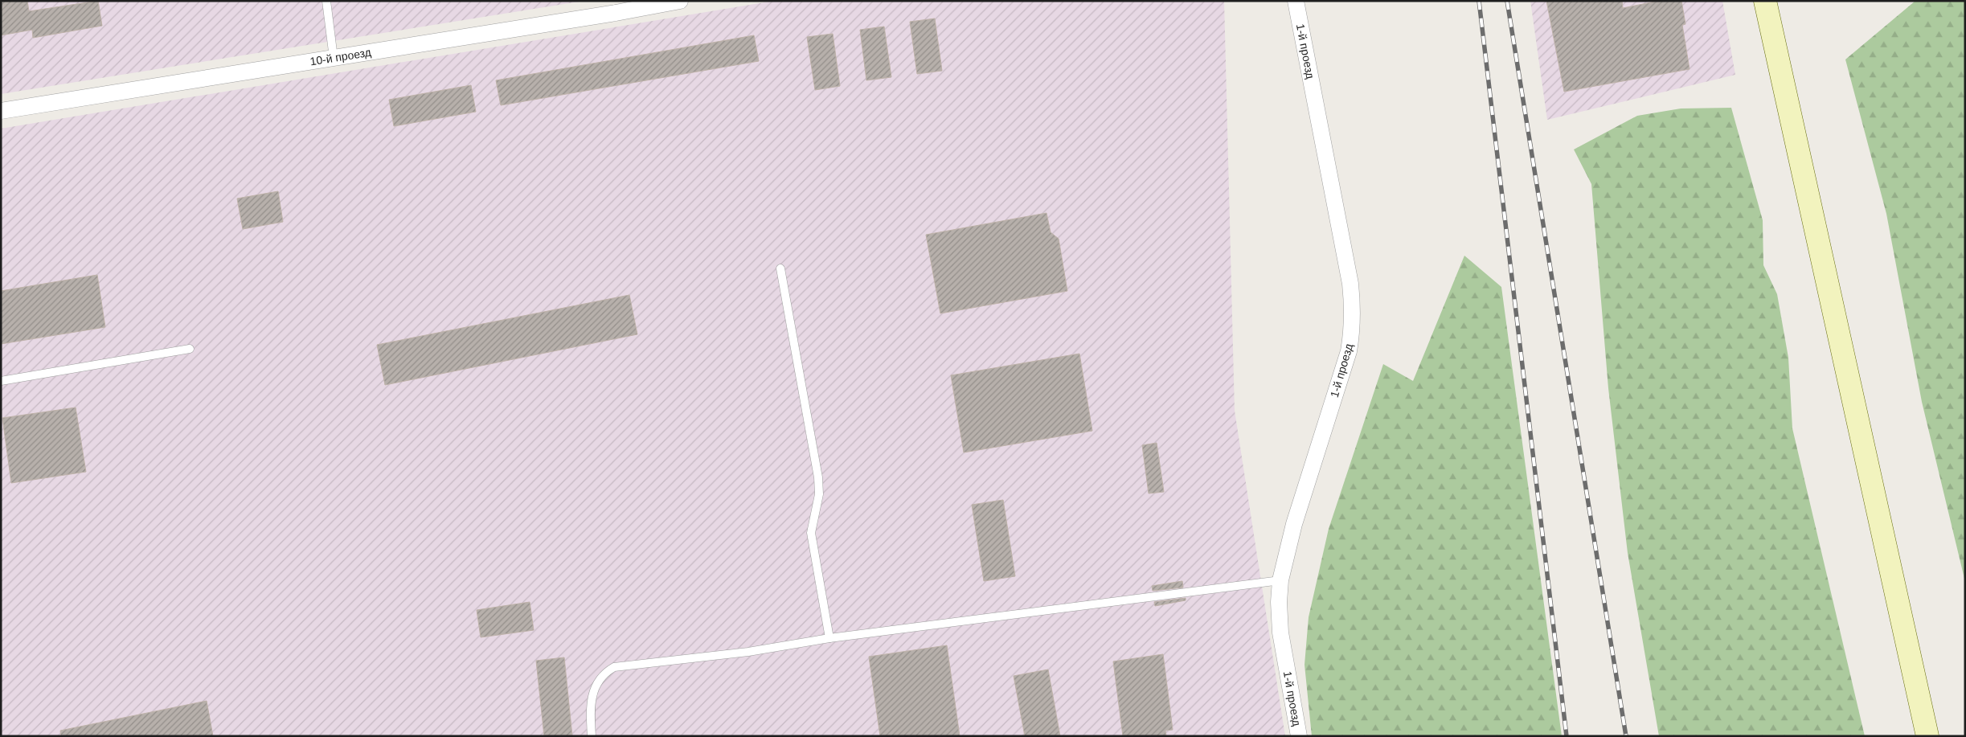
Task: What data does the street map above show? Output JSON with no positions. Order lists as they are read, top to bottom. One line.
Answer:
{"streets":{"street":["1-й проезд","10-й проезд"]}}
